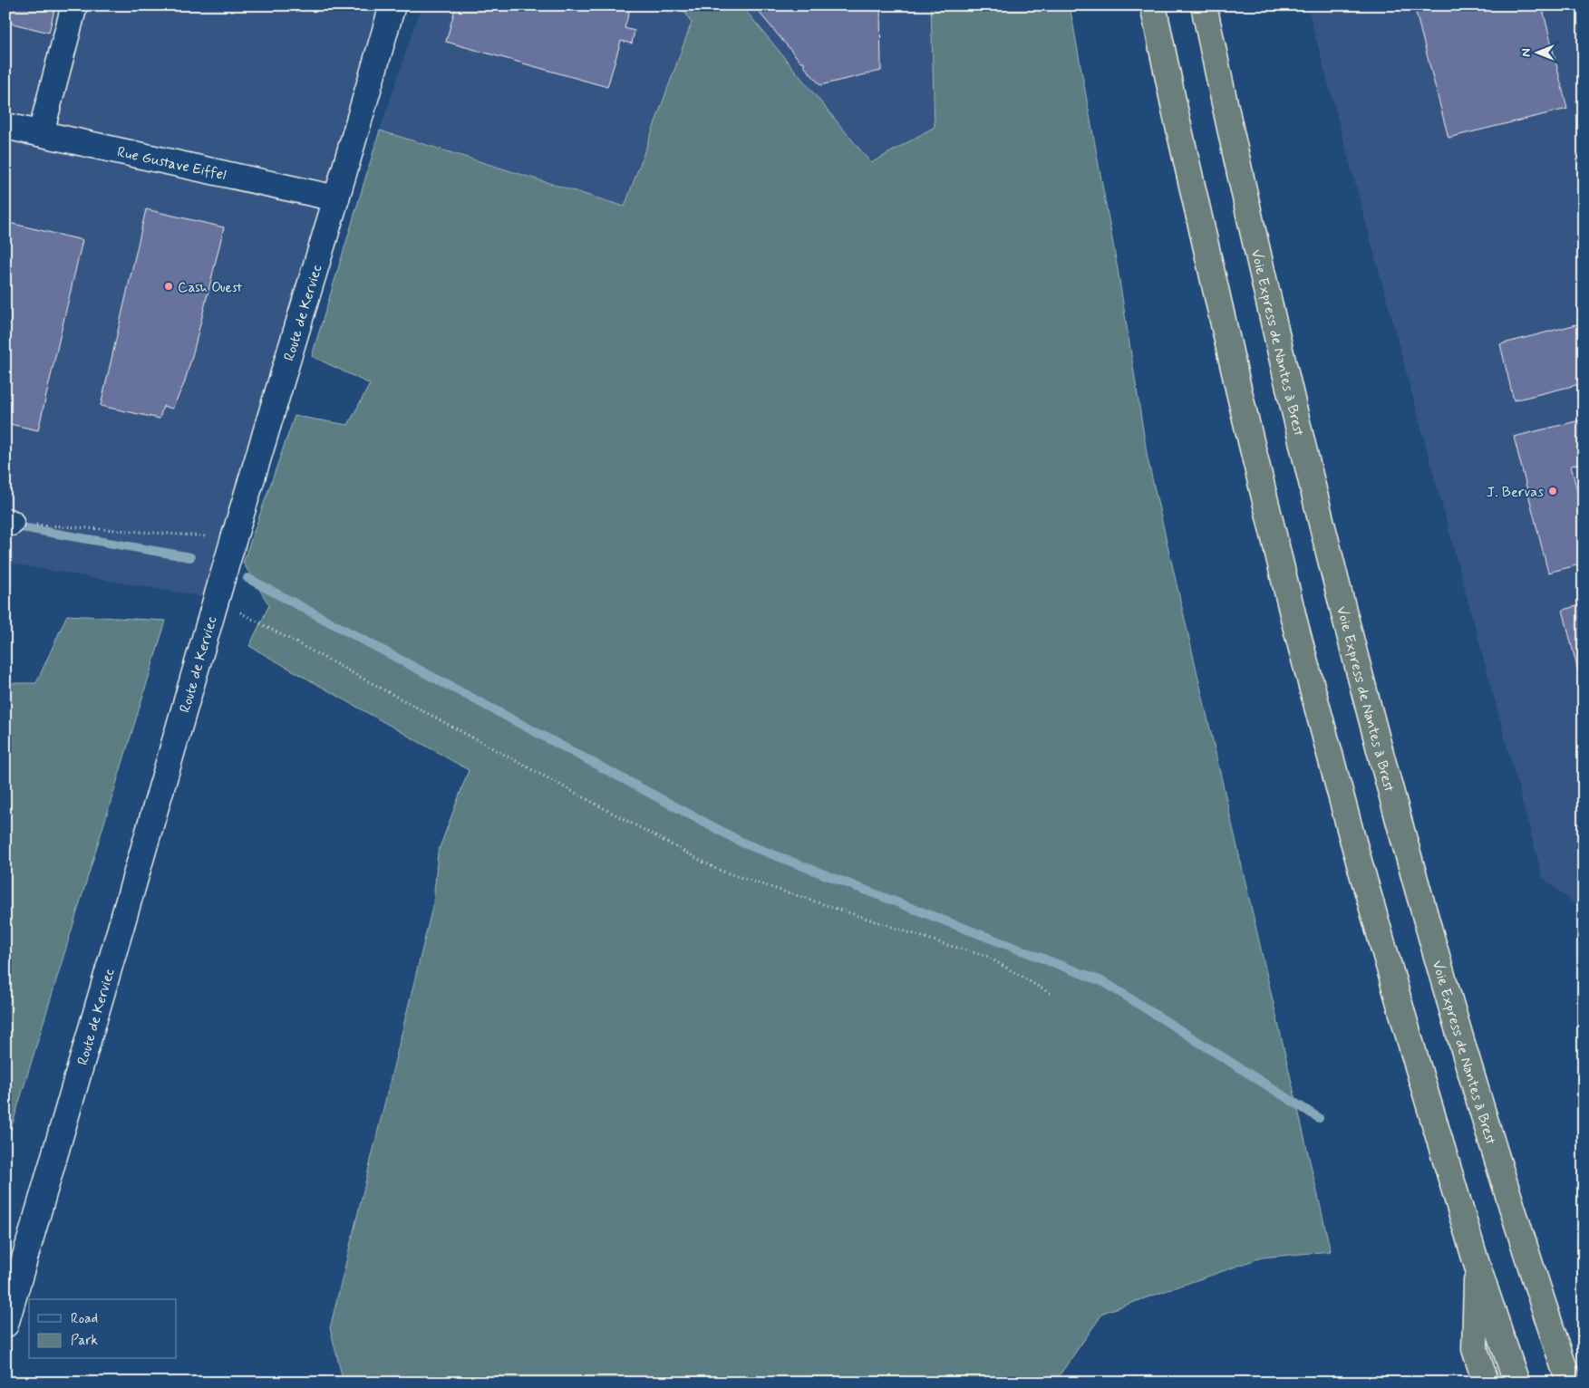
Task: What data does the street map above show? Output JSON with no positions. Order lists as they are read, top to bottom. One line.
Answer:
{"streets":{"highway":["Voie Express de Nantes à Brest"],"street":["Rue Gustave Eiffel","Route de Kerviec"]},"crossings":[["Rue Gustave Eiffel","Route de Kerviec"]],"places":["Cash Ouest","J. Bervas"],"legend":["Road","Park"],"north":"left"}
